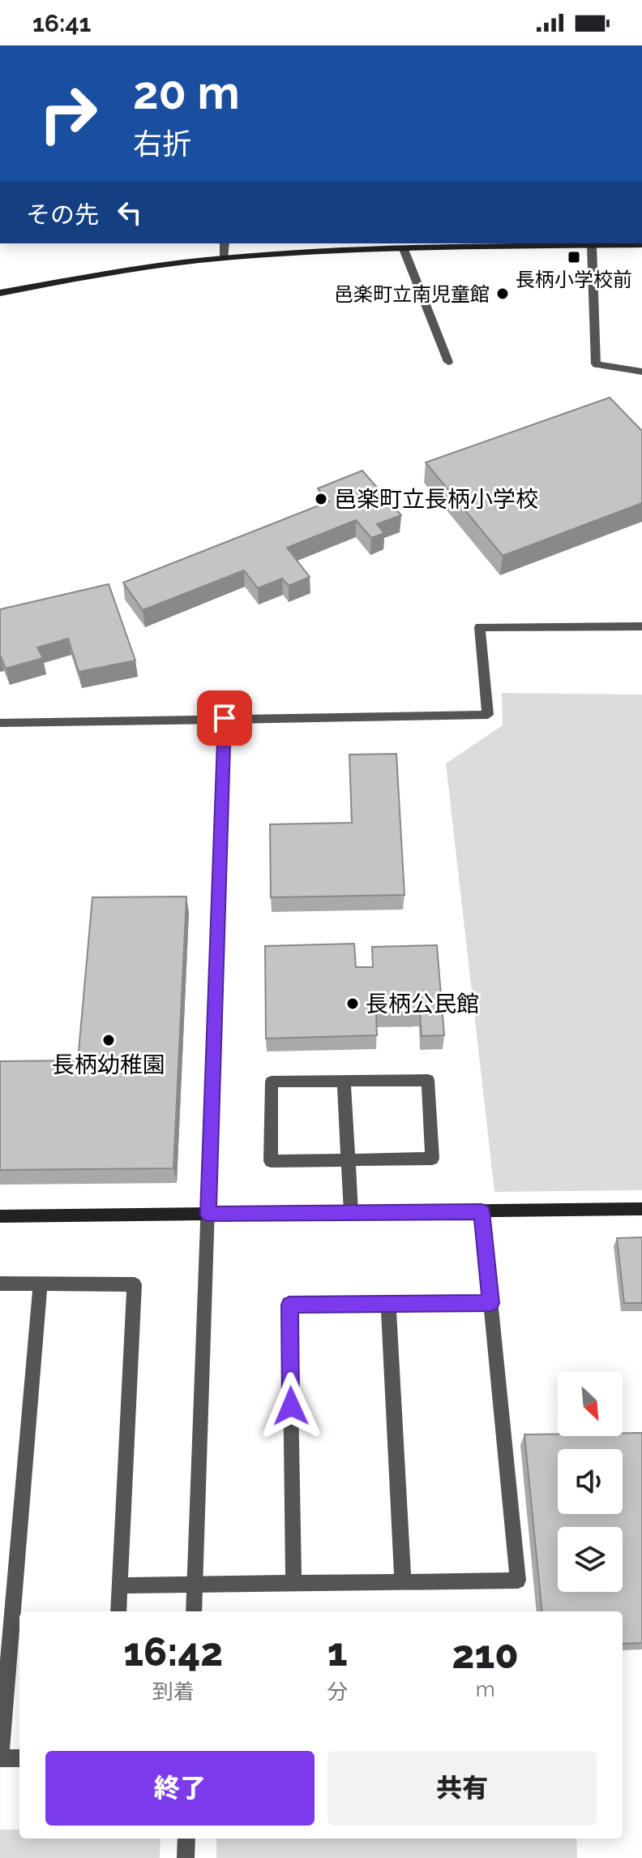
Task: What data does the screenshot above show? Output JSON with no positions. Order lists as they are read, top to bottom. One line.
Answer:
{"places":{"transit":["長柄小学校前"],"other":["邑楽町立南児童館","邑楽町立長柄小学校","長柄公民館","長柄幼稚園"]},"north":"bottom right","page":{"status":"16:41","turn":["20 m","右折"],"then":"その先","eta":["16:42","到着","1","分","210","m"],"buttons":["終了","共有"]}}
